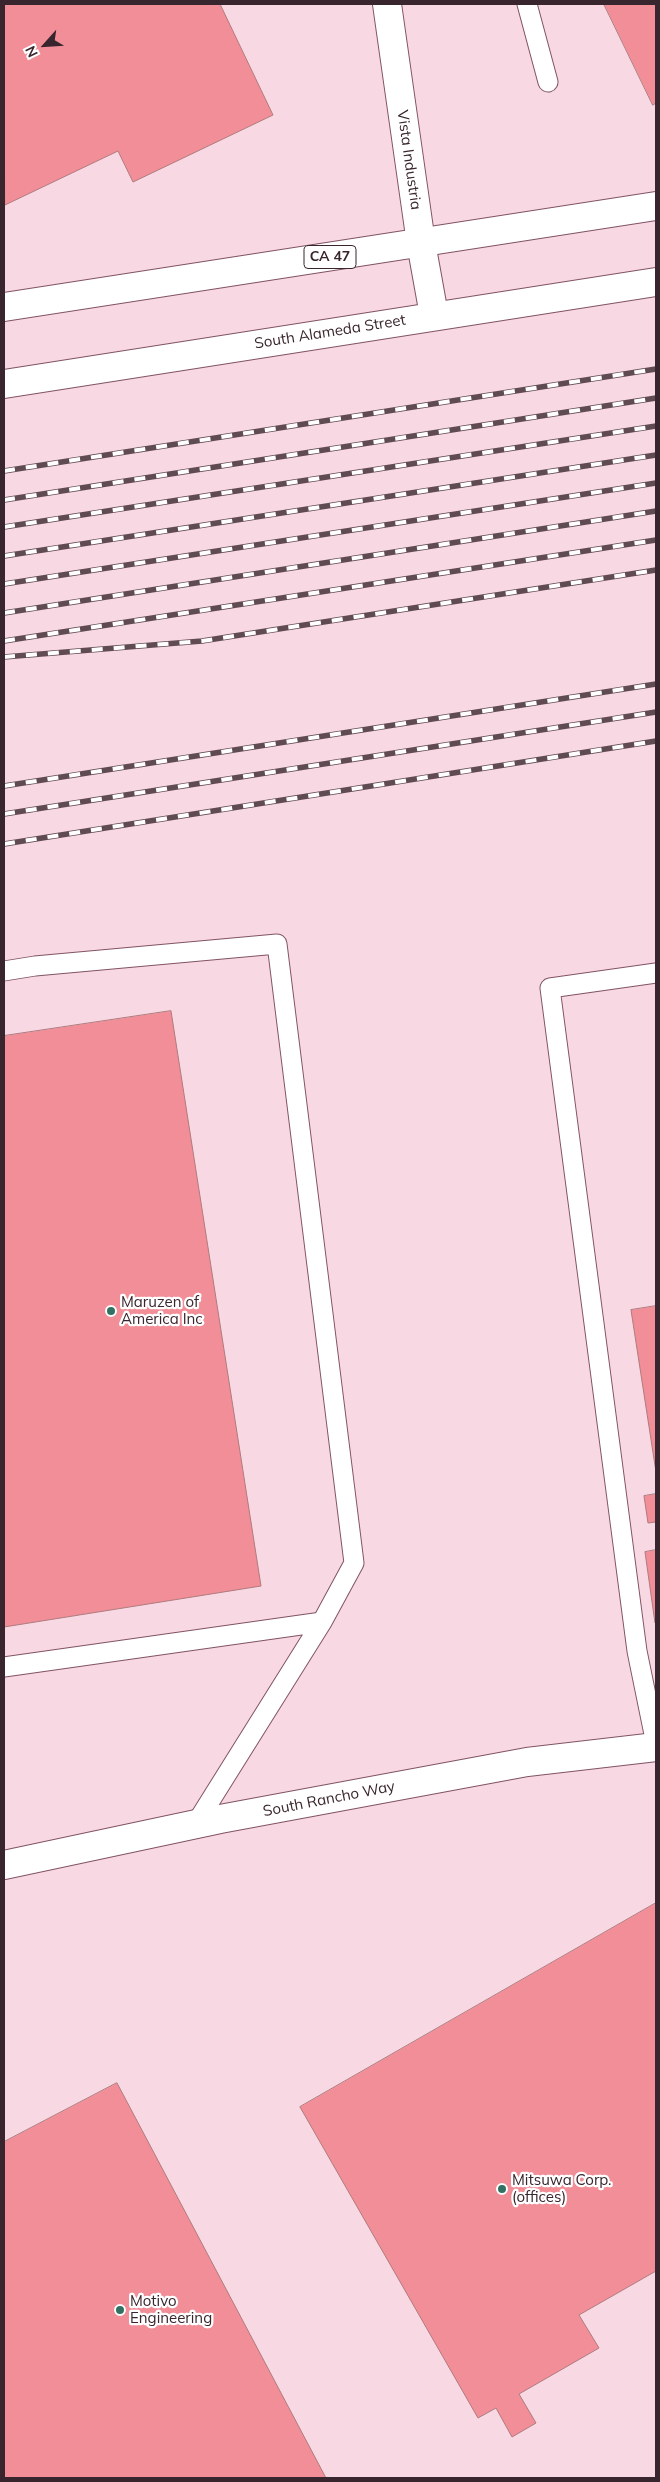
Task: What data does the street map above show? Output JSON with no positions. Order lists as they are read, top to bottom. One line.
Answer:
{"streets":{"main road":["Vista Industria","CA 47","South Alameda Street","South Rancho Way"]},"crossings":[["Vista Industria","CA 47"],["Vista Industria","South Alameda Street"]],"places":["Maruzen of America Inc","Mitsuwa Corp. (offices)","Motivo Engineering"],"north":"bottom left"}
